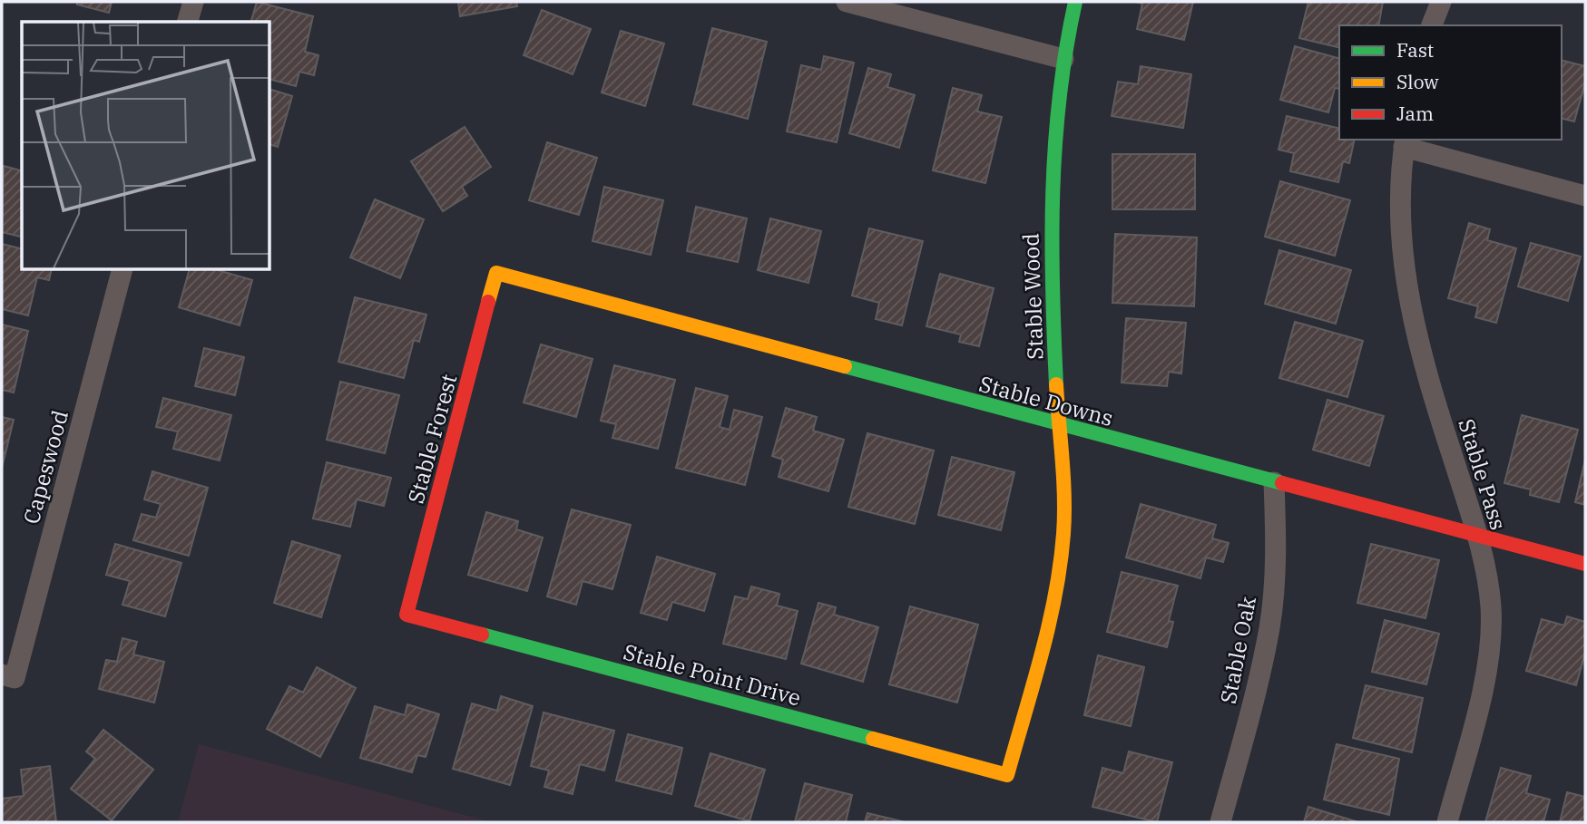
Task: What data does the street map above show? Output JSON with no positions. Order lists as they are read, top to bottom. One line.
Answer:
{"streets":{"street":["Stable Wood","Stable Downs","Stable Forest","Capeswood","Stable Pass","Stable Oak","Stable Point Drive"]},"crossings":[["Stable Wood","Stable Downs"],["Stable Wood","Stable Point Drive"],["Stable Downs","Stable Forest"],["Stable Downs","Stable Pass"],["Stable Downs","Stable Oak"],["Stable Forest","Stable Point Drive"]],"legend":["Fast","Slow","Jam"]}
